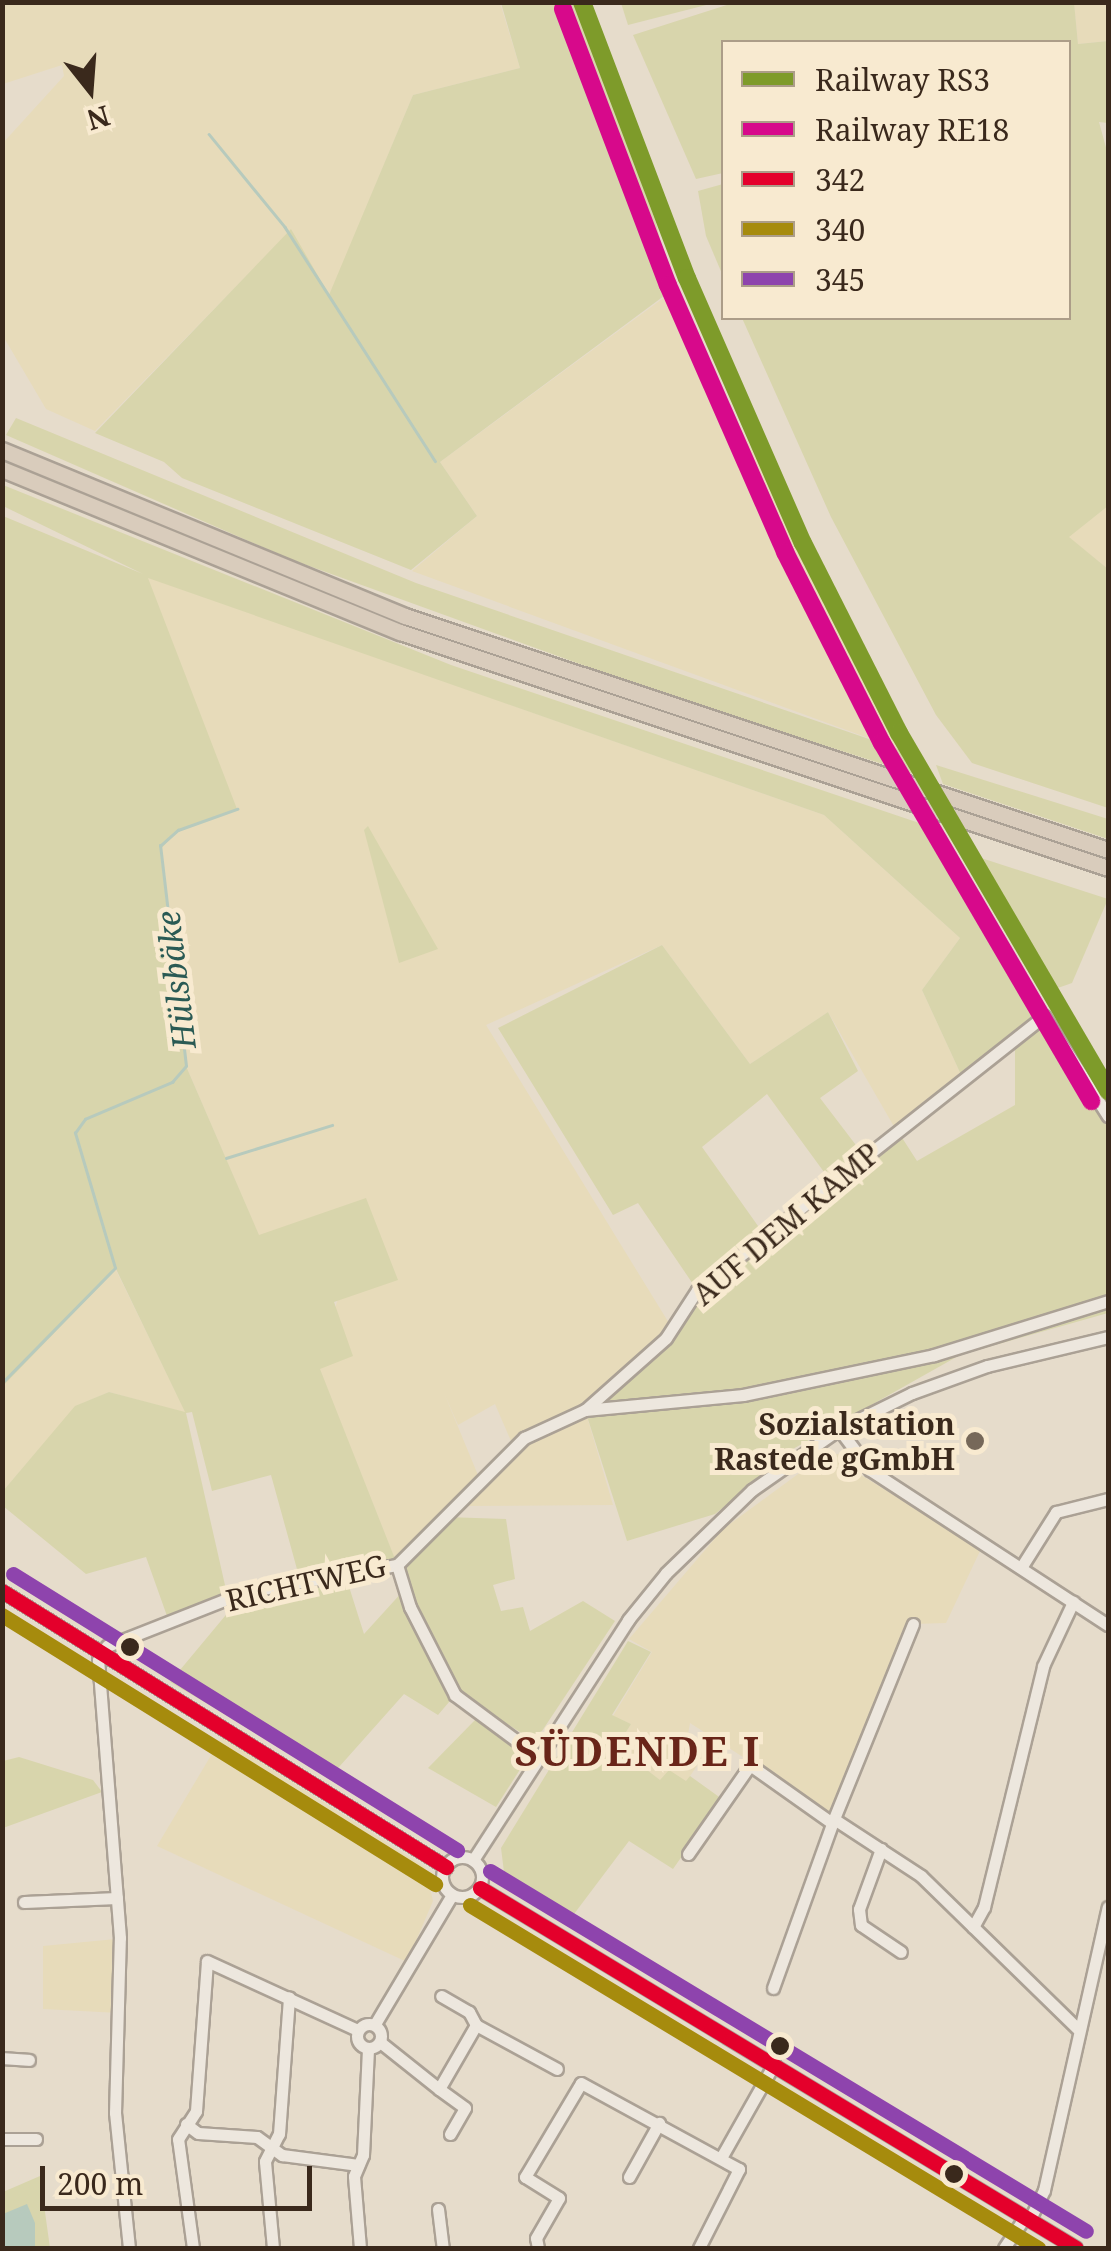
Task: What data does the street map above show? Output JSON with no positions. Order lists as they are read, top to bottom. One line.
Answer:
{"streets":{"street":["AUF DEM KAMP","RICHTWEG"]},"crossings":[["AUF DEM KAMP","RICHTWEG"]],"districts":["SÜDENDE I"],"water":["Hülsbäke"],"places":["Sozialstation Rastede gGmbH"],"lines":["rail line RS3","rail line RE18","transit line 345","transit line 342","transit line 340"],"legend":["Railway RS3","Railway RE18","342","340","345"],"scale_bar":"200 m","north":"bottom"}
